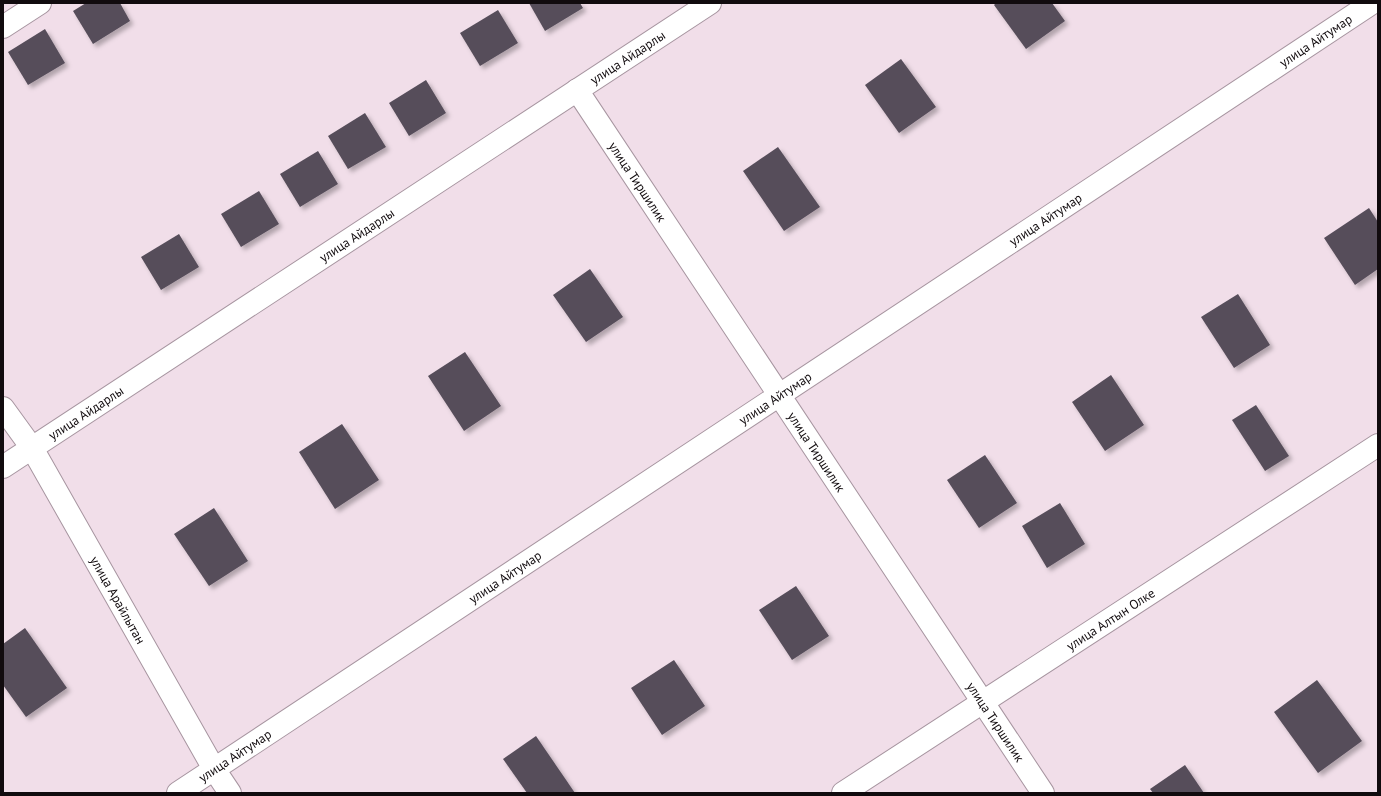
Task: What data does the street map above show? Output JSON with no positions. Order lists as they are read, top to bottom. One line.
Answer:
{"streets":{"street":["улица Айтумар","улица Айдарлы","улица Тиршилик","улица Арайлытан","улица Алтын Олке"]},"crossings":[["улица Айтумар","улица Тиршилик"],["улица Айтумар","улица Арайлытан"],["улица Айдарлы","улица Тиршилик"],["улица Айдарлы","улица Арайлытан"],["улица Тиршилик","улица Алтын Олке"]]}
